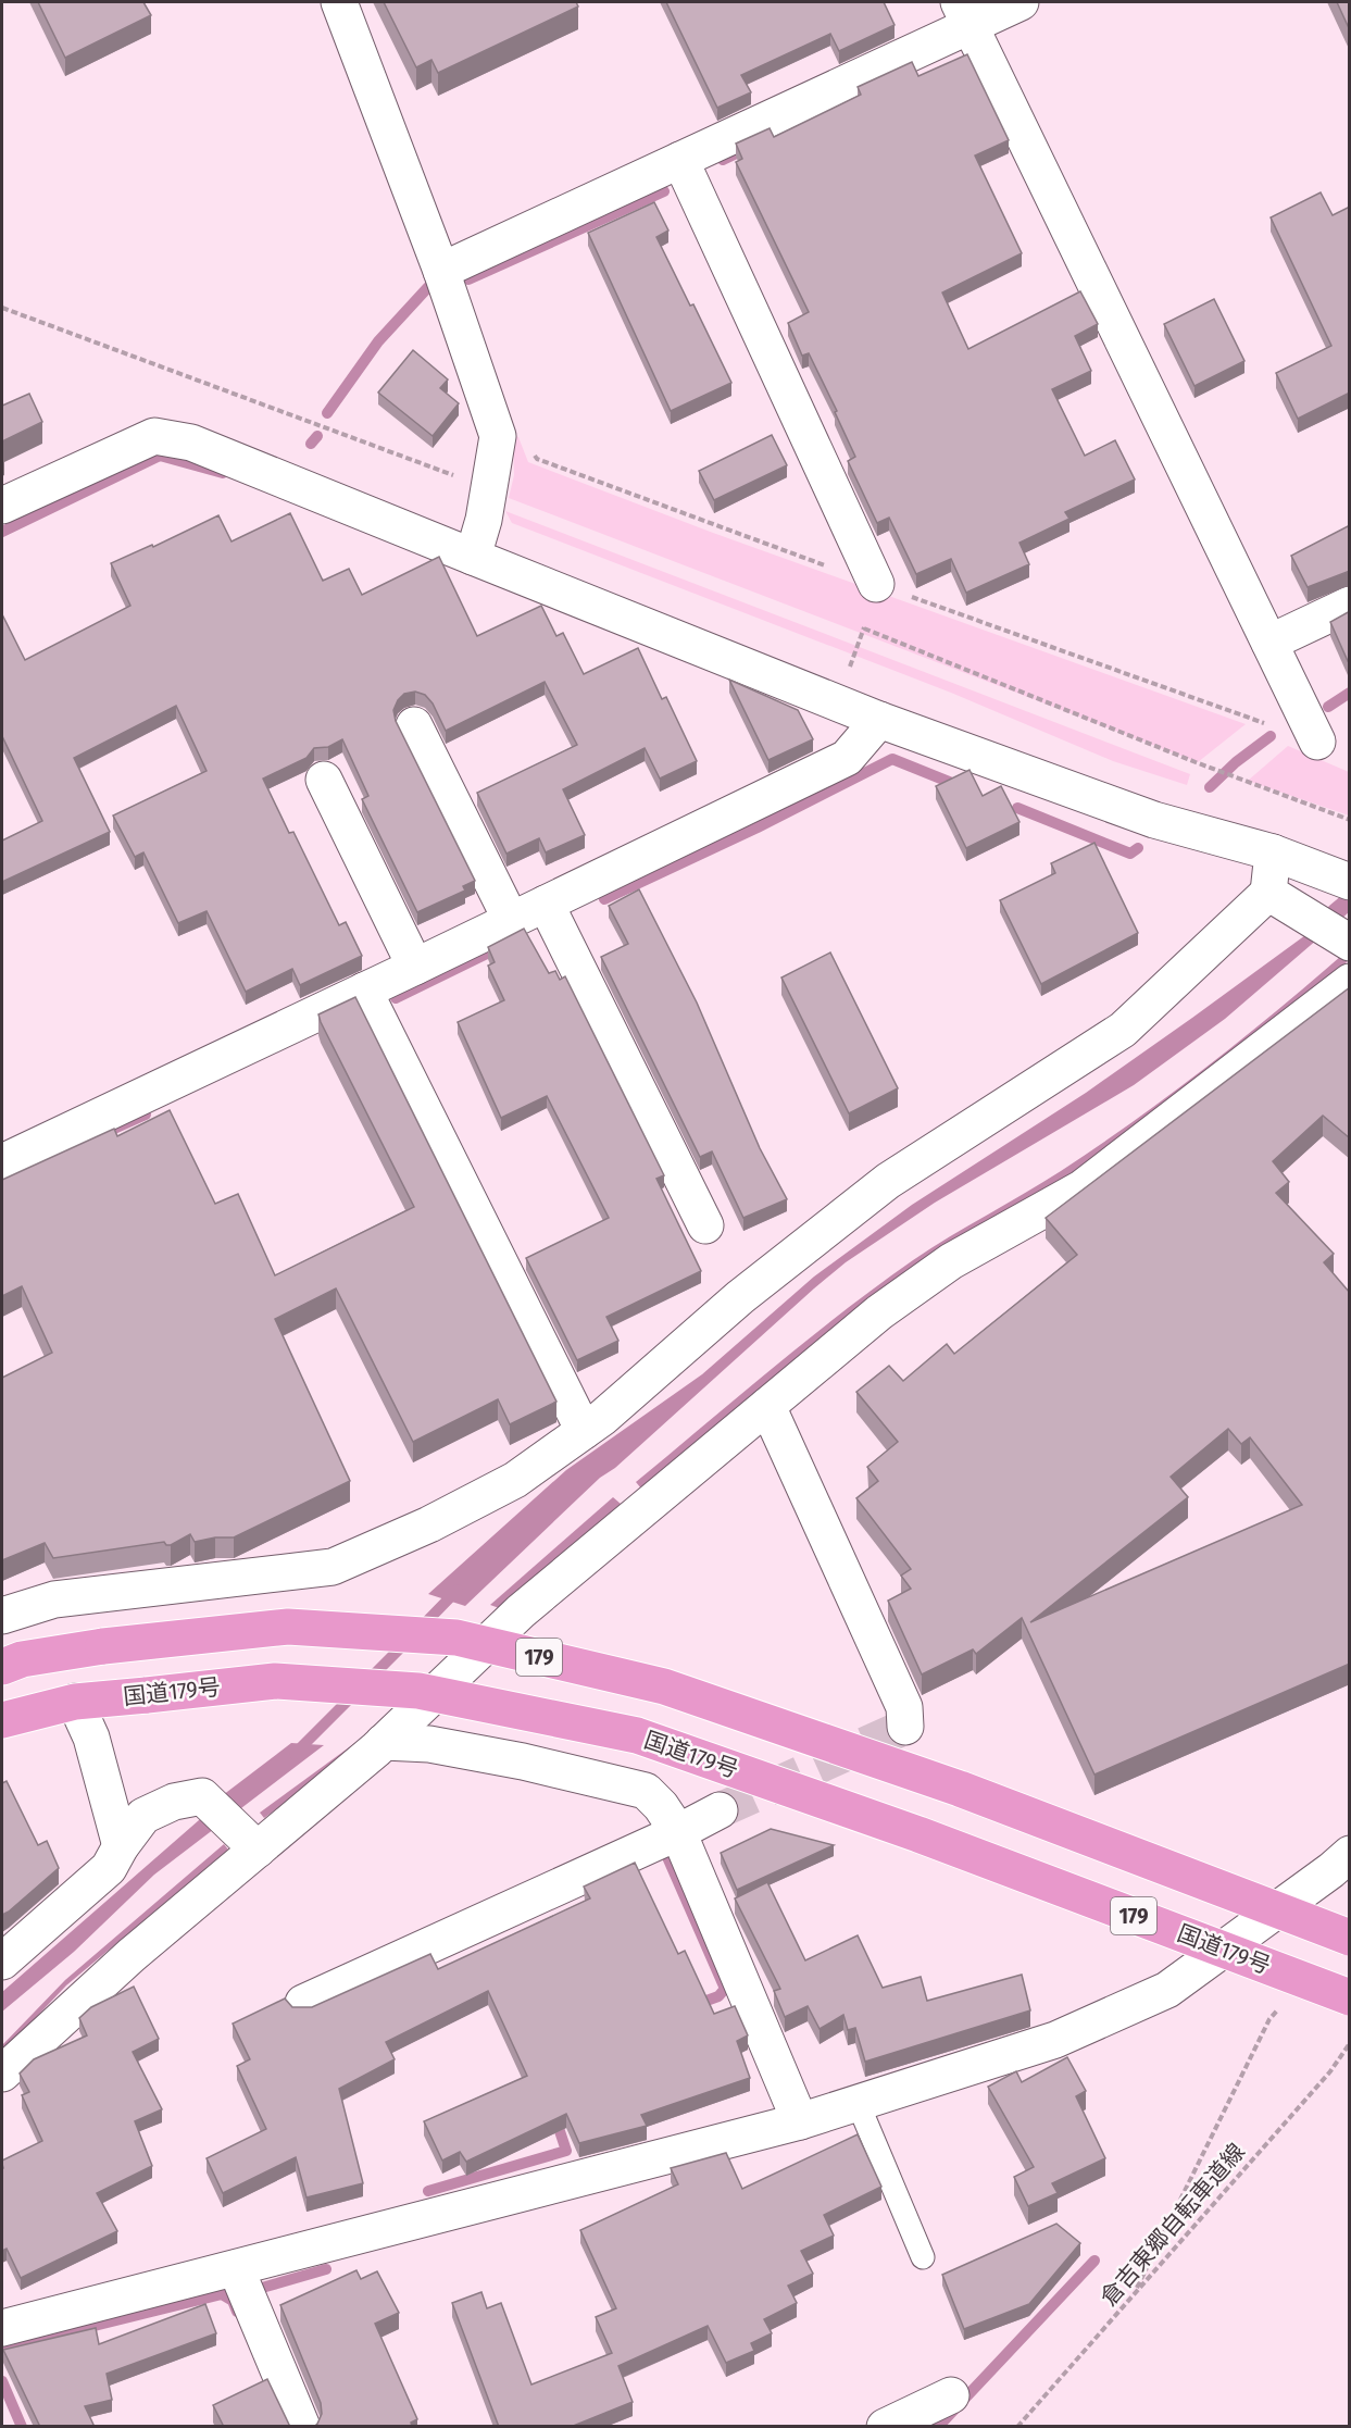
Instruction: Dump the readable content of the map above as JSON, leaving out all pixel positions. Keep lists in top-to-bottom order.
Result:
{
  "streets": {
    "highway": ["179", "国道179号"],
    "path": ["倉吉東郷自転車道線"]
  }
}
